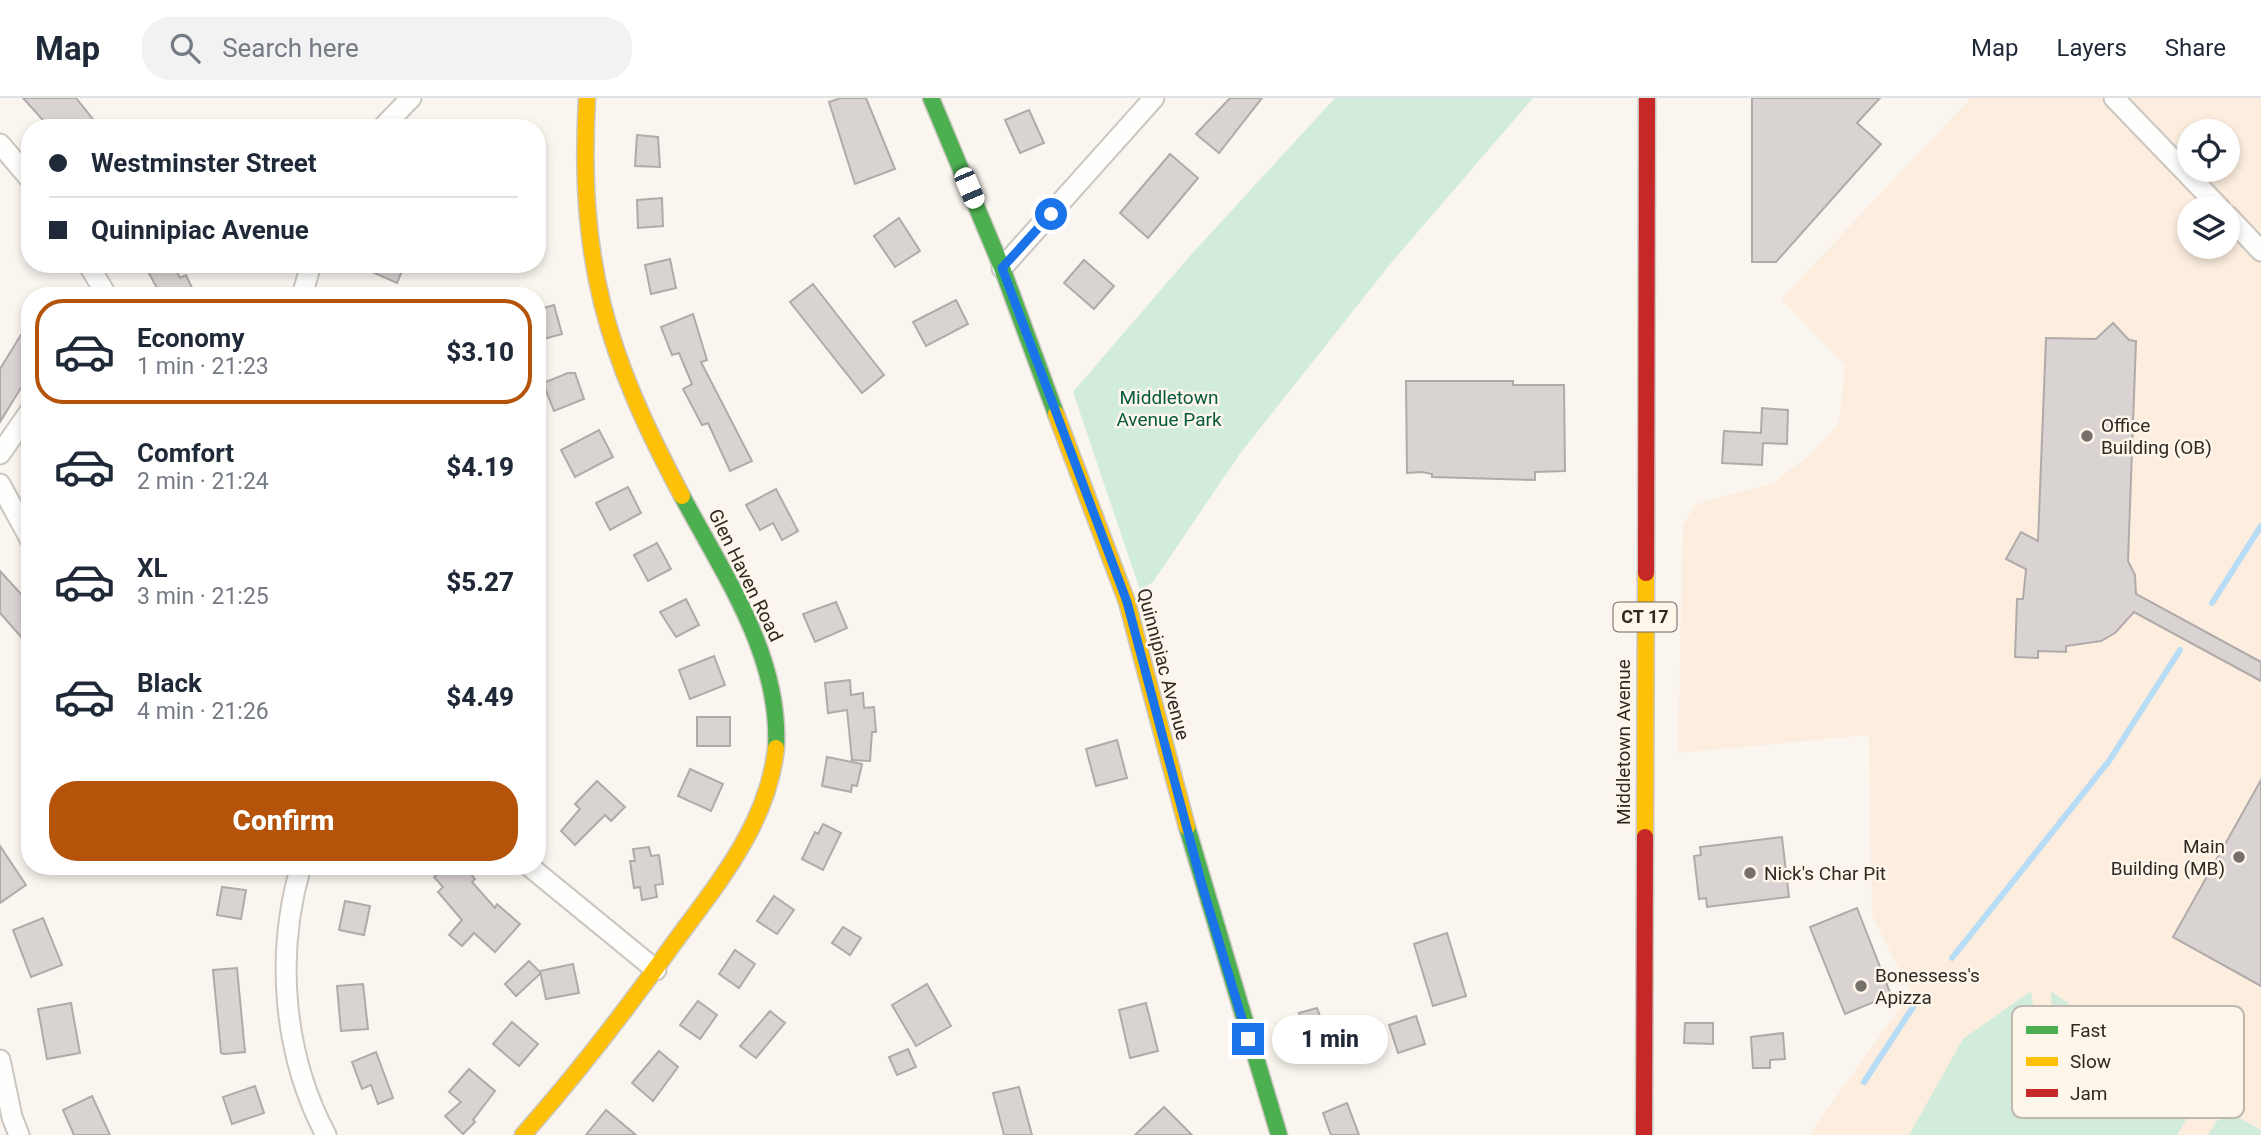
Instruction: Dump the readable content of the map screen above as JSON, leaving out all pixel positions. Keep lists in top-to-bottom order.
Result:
{
  "streets": {
    "main road": [
      "Glen Haven Road",
      "CT 17",
      "Quinnipiac Avenue",
      "Middletown Avenue"
    ]
  },
  "parks": ["Middletown Avenue Park"],
  "places": [
    "Office Building (OB)",
    "Main Building (MB)",
    "Nick's Char Pit",
    "Bonessess's Apizza"
  ],
  "legend": ["Fast", "Slow", "Jam"],
  "page": {
    "header": "Map",
    "search": "Search here",
    "nav": ["Map", "Layers", "Share"],
    "banner": ["Westminster Street", "Quinnipiac Avenue"],
    "list": [
      {
        "name": "Economy",
        "note": "1 min · 21:23",
        "value": "$3.10"
      },
      {
        "name": "Comfort",
        "note": "2 min · 21:24",
        "value": "$4.19"
      },
      {
        "name": "XL",
        "note": "3 min · 21:25",
        "value": "$5.27"
      },
      {
        "name": "Black",
        "note": "4 min · 21:26",
        "value": "$4.49"
      }
    ],
    "buttons": "Confirm",
    "bubble": "1 min"
  }
}
